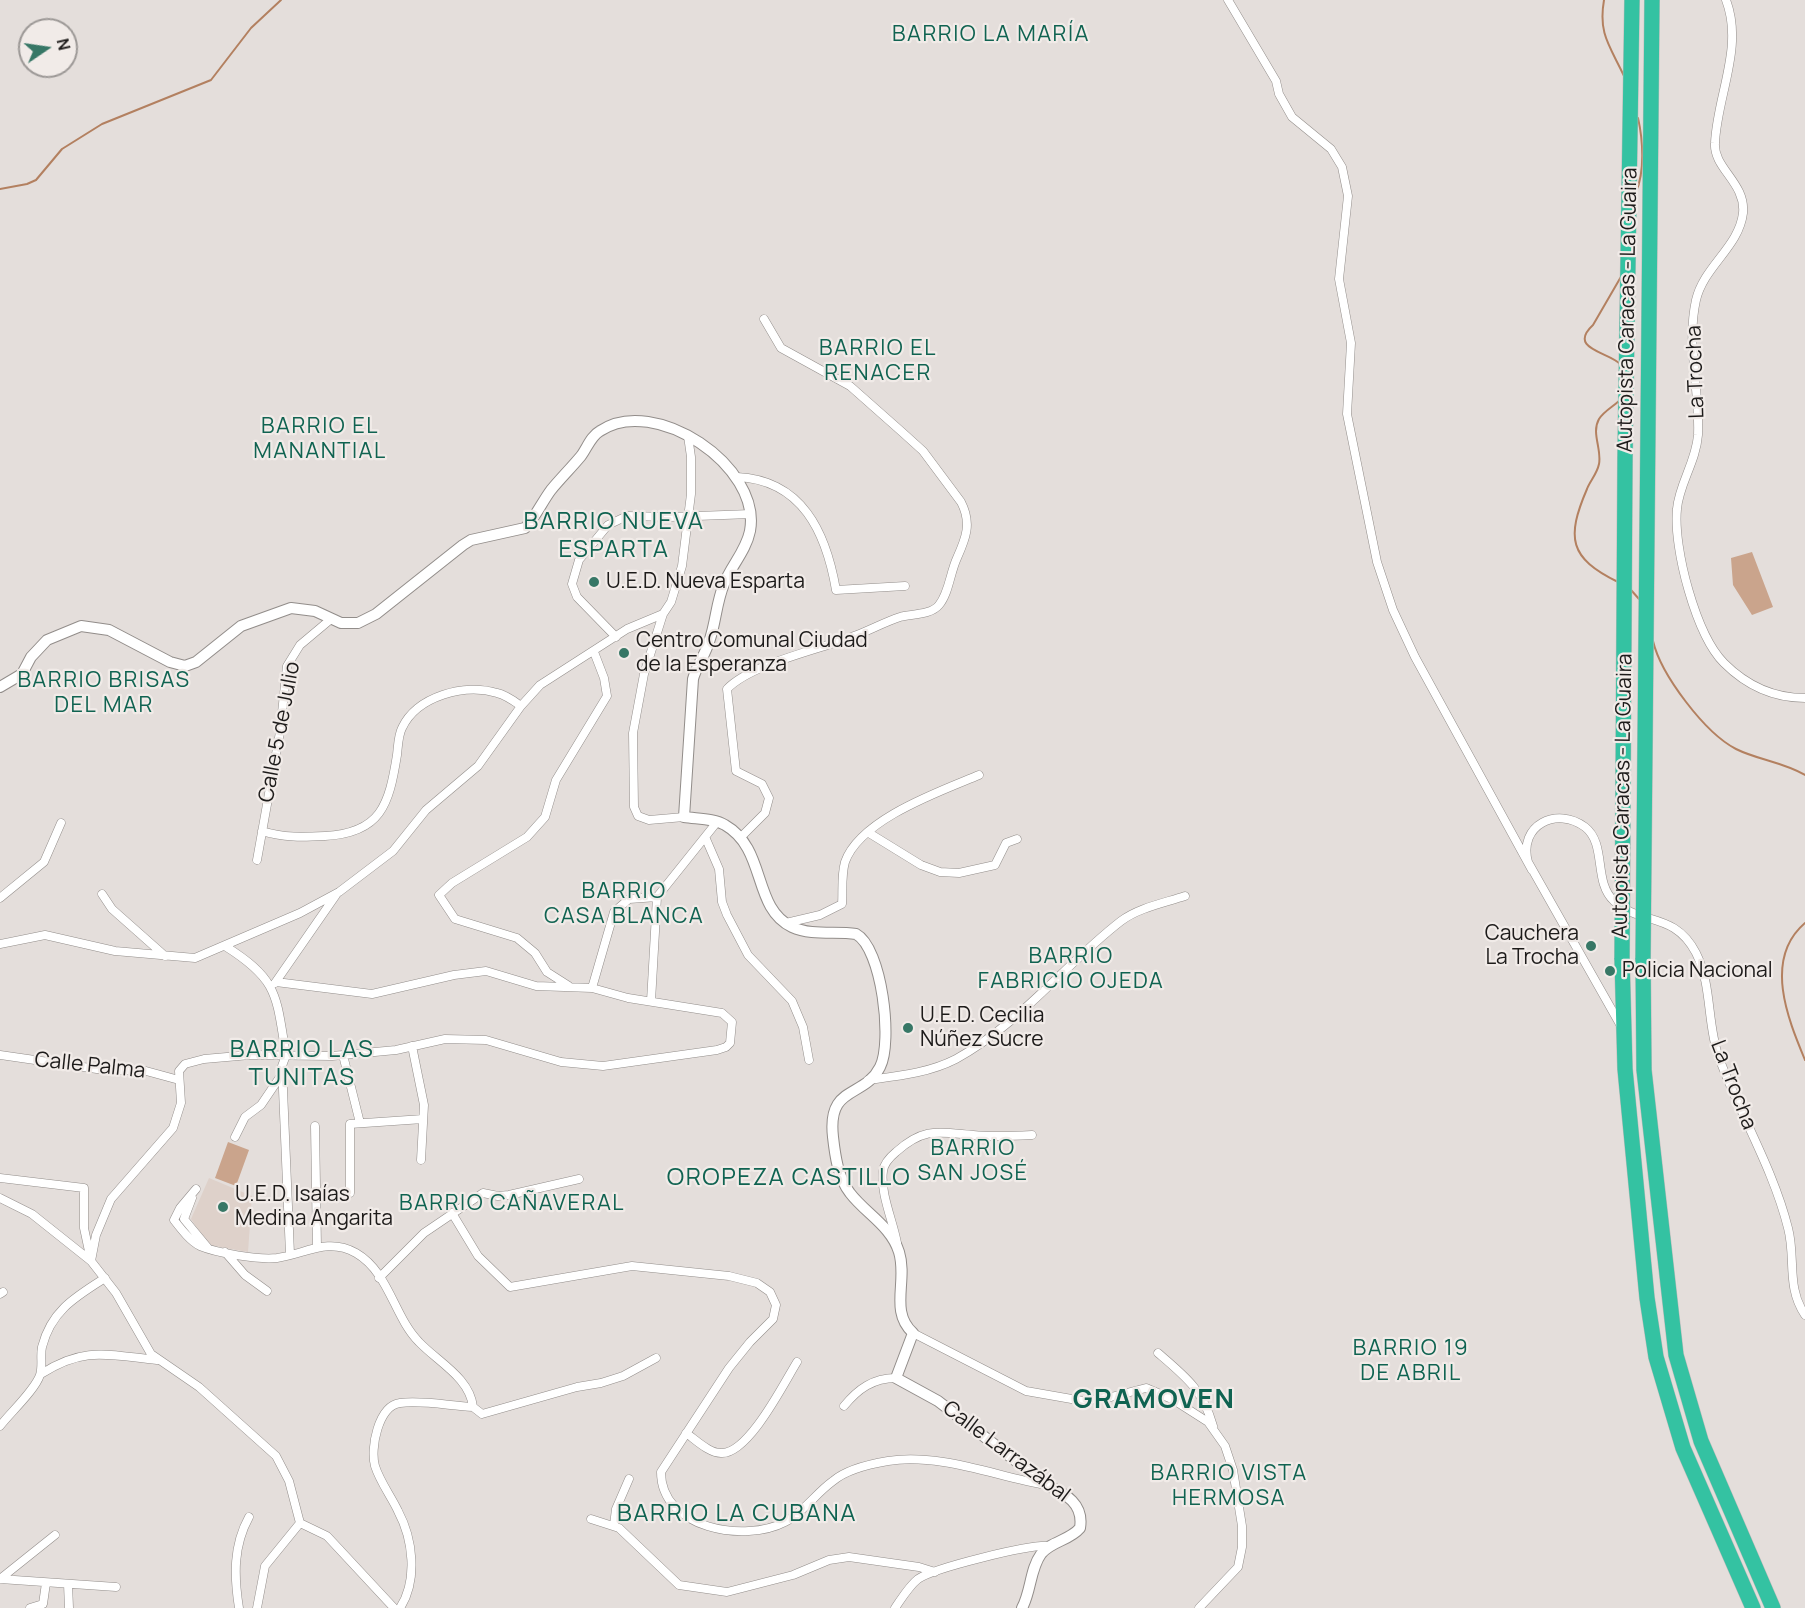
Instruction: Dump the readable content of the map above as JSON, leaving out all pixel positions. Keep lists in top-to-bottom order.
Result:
{
  "streets": {
    "highway": ["Autopista Caracas - La Guaira"],
    "street": [
      "La Trocha",
      "Calle 5 de Julio",
      "Calle Palma",
      "Calle Larrazábal"
    ]
  },
  "crossings": [
    ["Autopista Caracas - La Guaira", "La Trocha"]
  ],
  "districts": [
    "BARRIO LA MARÍA",
    "BARRIO EL RENACER",
    "BARRIO EL MANANTIAL",
    "BARRIO NUEVA ESPARTA",
    "BARRIO BRISAS DEL MAR",
    "BARRIO CASA BLANCA",
    "BARRIO FABRICIO OJEDA",
    "BARRIO LAS TUNITAS",
    "BARRIO SAN JOSÉ",
    "OROPEZA CASTILLO",
    "BARRIO CAÑAVERAL",
    "BARRIO 19 DE ABRIL",
    "GRAMOVEN",
    "BARRIO VISTA HERMOSA",
    "BARRIO LA CUBANA"
  ],
  "places": [
    "U.E.D. Nueva Esparta",
    "Centro Comunal Ciudad de la Esperanza",
    "Cauchera La Trocha",
    "Policia Nacional",
    "U.E.D. Cecilia Núñez Sucre",
    "U.E.D. Isaías Medina Angarita"
  ],
  "north": "right"
}
